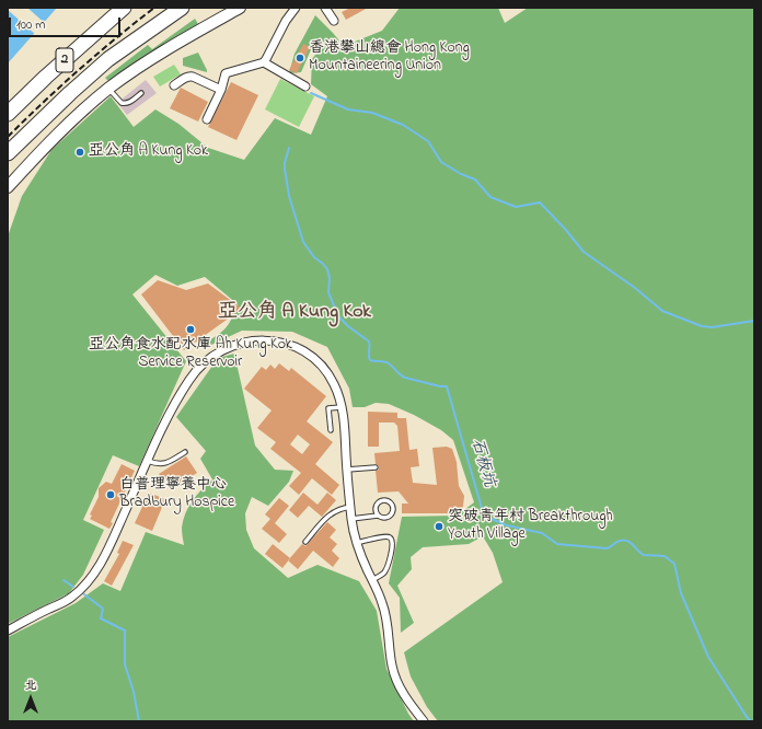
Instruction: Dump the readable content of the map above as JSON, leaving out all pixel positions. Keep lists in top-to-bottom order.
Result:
{
  "streets": {
    "highway": ["2"]
  },
  "districts": ["亞公角 A Kung Kok"],
  "water": ["石板坑"],
  "places": [
    "香港攀山總會 Hong Kong Mountaineering Union",
    "亞公角 A Kung Kok",
    "亞公角食水配水庫 Ah Kung Kok Service Reservoir",
    "白普理寧養中心 Bradbury Hospice",
    "突破青年村 Breakthrough Youth Village"
  ],
  "scale_bar": "100 m",
  "north": "top"
}
